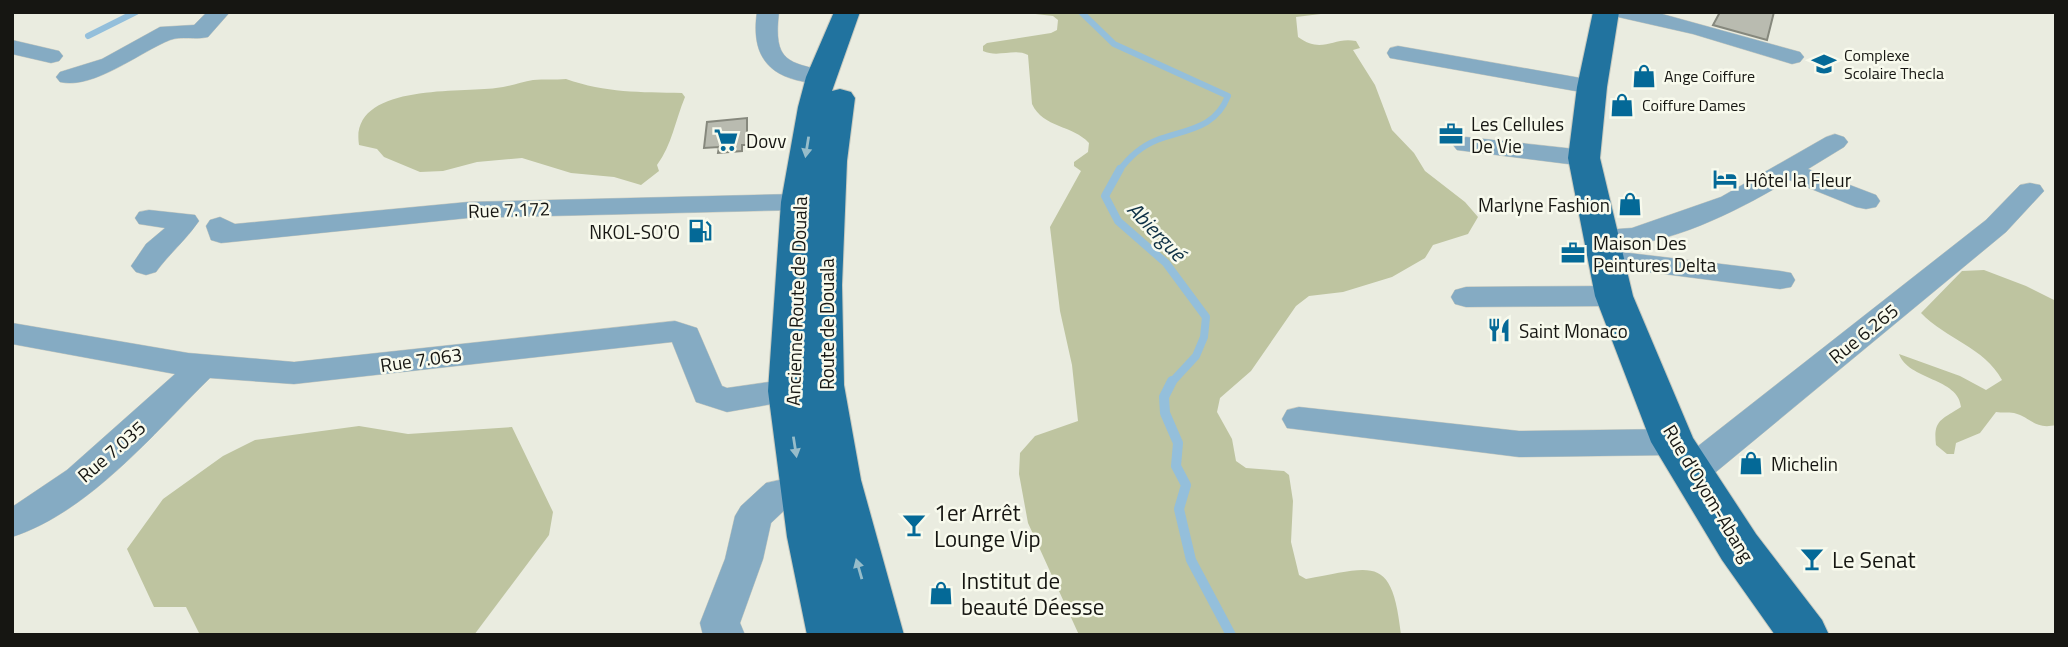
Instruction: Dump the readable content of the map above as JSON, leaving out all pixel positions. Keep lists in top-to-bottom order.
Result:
{
  "streets": {
    "main road": ["Ancienne Route de Douala", "Route de Douala", "Rue d'Oyom-Abang"],
    "street": [
      "Rue 7.172",
      "Rue 6.265",
      "Rue 7.063",
      "Rue 7.035"
    ]
  },
  "crossings": [
    ["Rue 7.172", "Ancienne Route de Douala"],
    ["Ancienne Route de Douala", "Route de Douala"],
    ["Ancienne Route de Douala", "Rue 7.063"],
    ["Rue 6.265", "Rue d'Oyom-Abang"],
    ["Rue 7.063", "Rue 7.035"]
  ],
  "one_way": ["Route de Douala"],
  "water": ["Abiergué"],
  "places": {
    "school or university": ["Complexe Scolaire Thecla"],
    "shop": [
      "Ange Coiffure",
      "Coiffure Dames",
      "Marlyne Fashion",
      "Michelin",
      "Institut de beauté Déesse"
    ],
    "office": ["Les Cellules De Vie", "Maison Des Peintures Delta"],
    "supermarket": ["Dovv"],
    "hotel": ["Hôtel la Fleur"],
    "fuel station": ["NKOL-SO'O"],
    "restaurant": ["Saint Monaco"],
    "bar": ["1er Arrêt Lounge Vip", "Le Senat"]
  }
}
